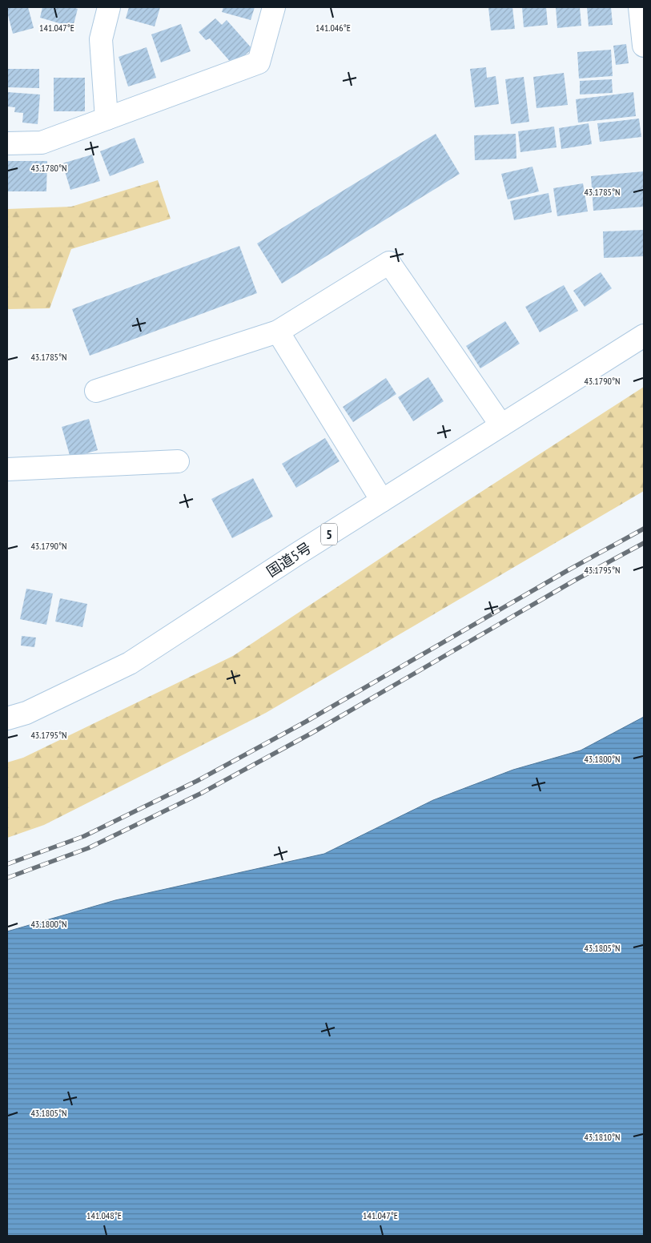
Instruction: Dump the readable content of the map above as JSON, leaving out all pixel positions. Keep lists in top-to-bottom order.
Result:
{
  "streets": {
    "main road": ["5", "国道5号"]
  },
  "coordinates": [
    "141.047°E",
    "141.046°E",
    "43.1780°N",
    "43.1785°N",
    "43.1790°N",
    "43.1795°N",
    "43.1800°N",
    "43.1805°N",
    "43.1810°N",
    "141.048°E"
  ]
}
